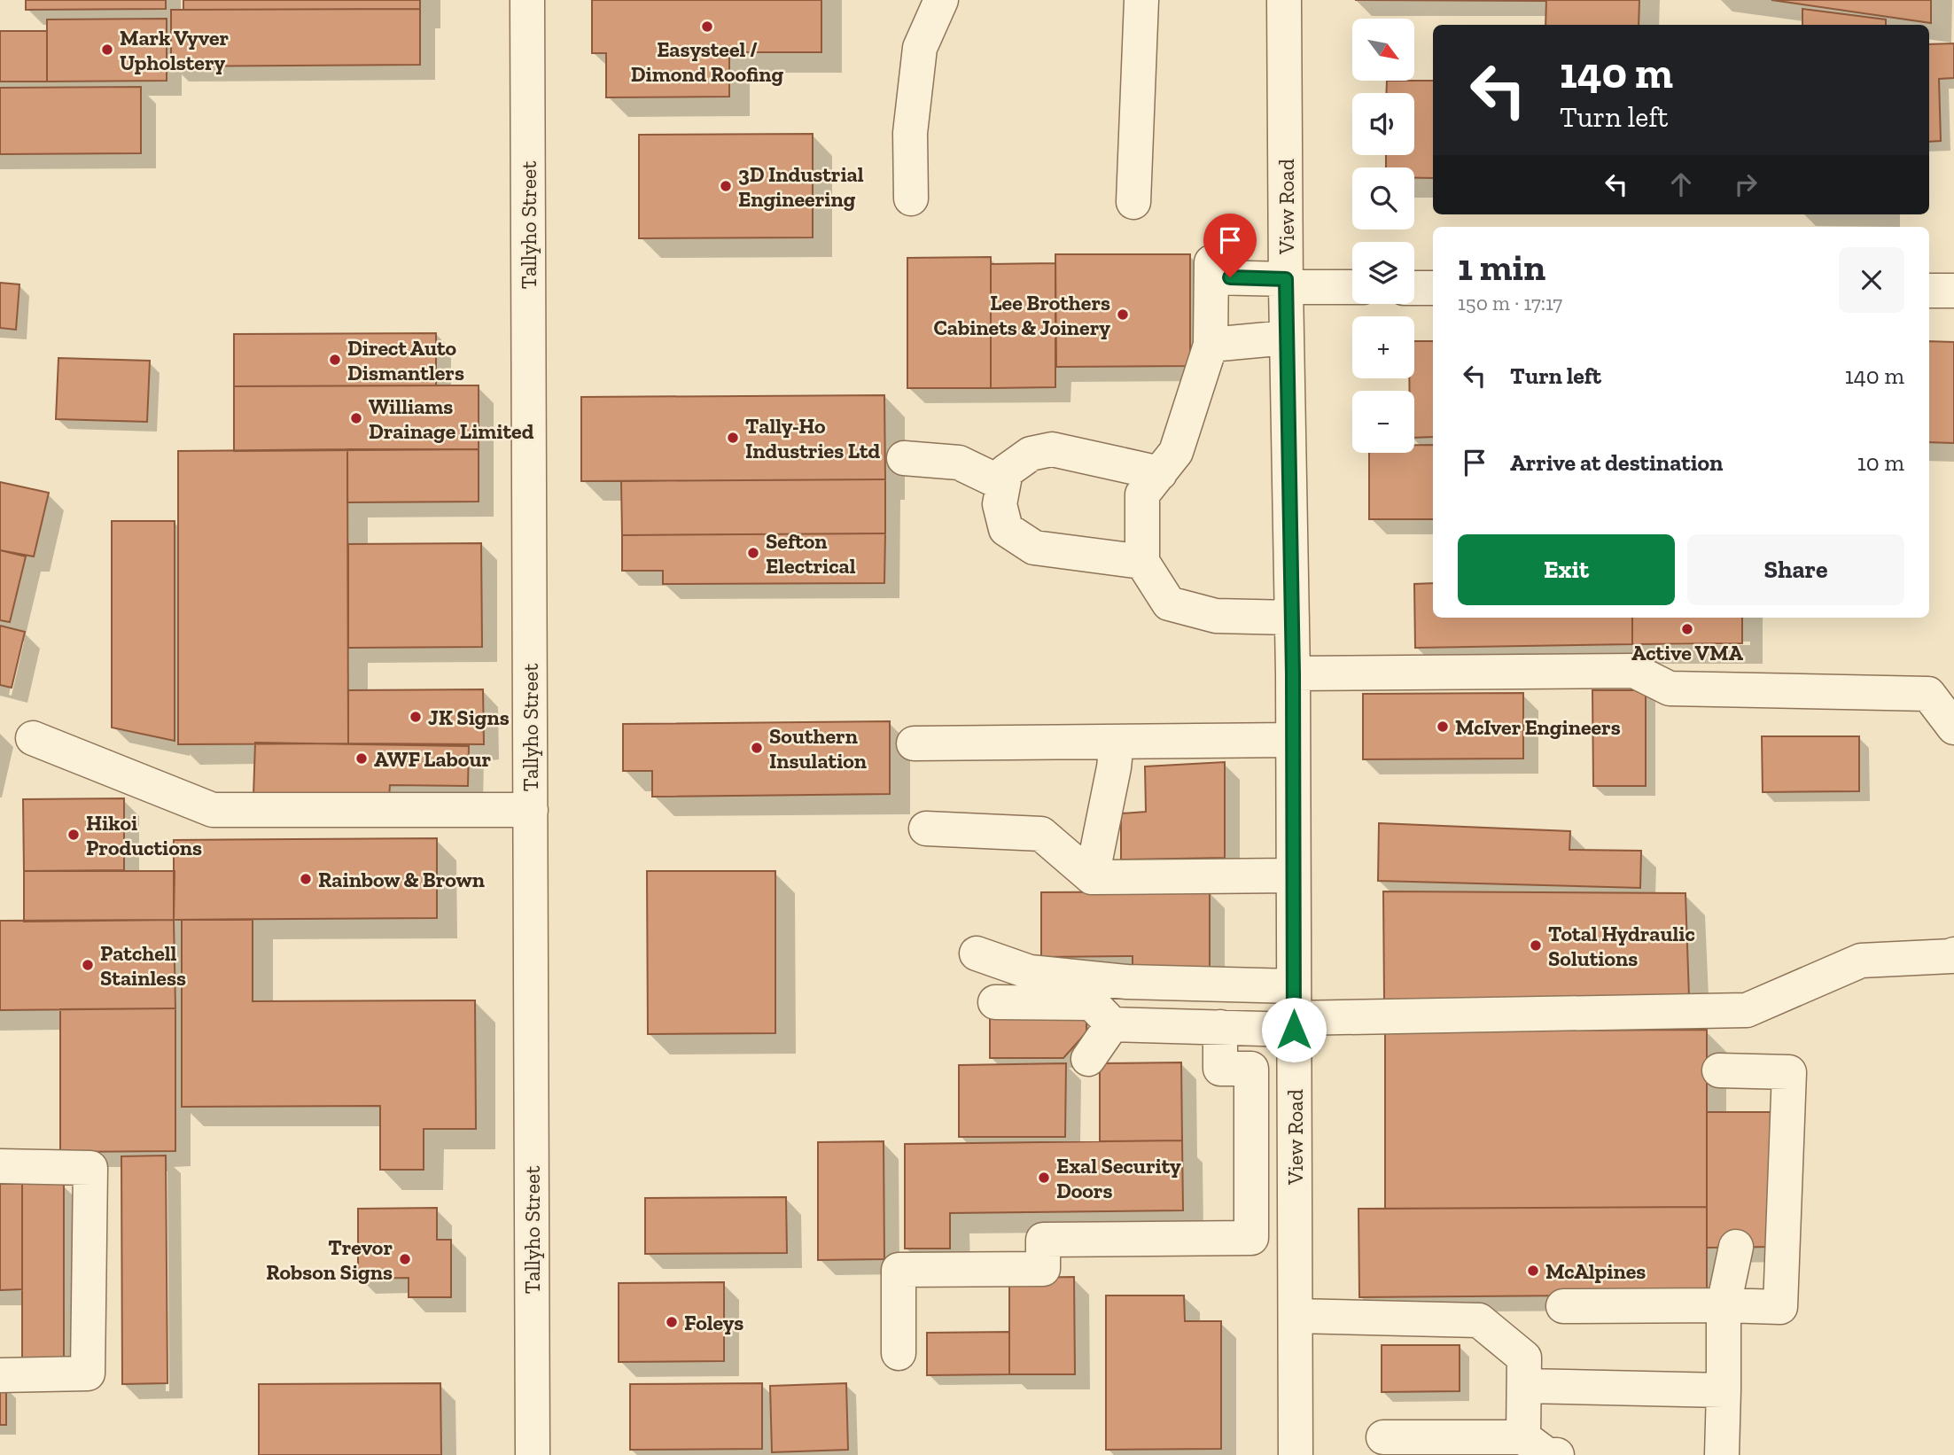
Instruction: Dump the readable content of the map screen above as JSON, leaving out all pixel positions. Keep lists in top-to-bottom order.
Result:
{
  "streets": {
    "street": ["View Road", "Tallyho Street"]
  },
  "places": [
    "Easysteel / Dimond Roofing",
    "Mark Vyver Upholstery",
    "3D Industrial Engineering",
    "Lee Brothers Cabinets & Joinery",
    "Direct Auto Dismantlers",
    "Williams Drainage Limited",
    "Tally-Ho Industries Ltd",
    "Sefton Electrical",
    "Active VMA",
    "JK Signs",
    "McIver Engineers",
    "Southern Insulation",
    "AWF Labour",
    "Hikoi Productions",
    "Rainbow & Brown",
    "Total Hydraulic Solutions",
    "Patchell Stainless",
    "Exal Security Doors",
    "Trevor Robson Signs",
    "McAlpines",
    "Foleys"
  ],
  "north": "bottom right",
  "page": {
    "map_buttons": ["+", "−"],
    "turn": ["140 m", "Turn left"],
    "heading": ["1 min", "150 m · 17:17"],
    "list": [
      {
        "name": "Turn left",
        "value": "140 m"
      },
      {
        "name": "Arrive at destination",
        "value": "10 m"
      }
    ],
    "buttons": ["Exit", "Share"]
  }
}
